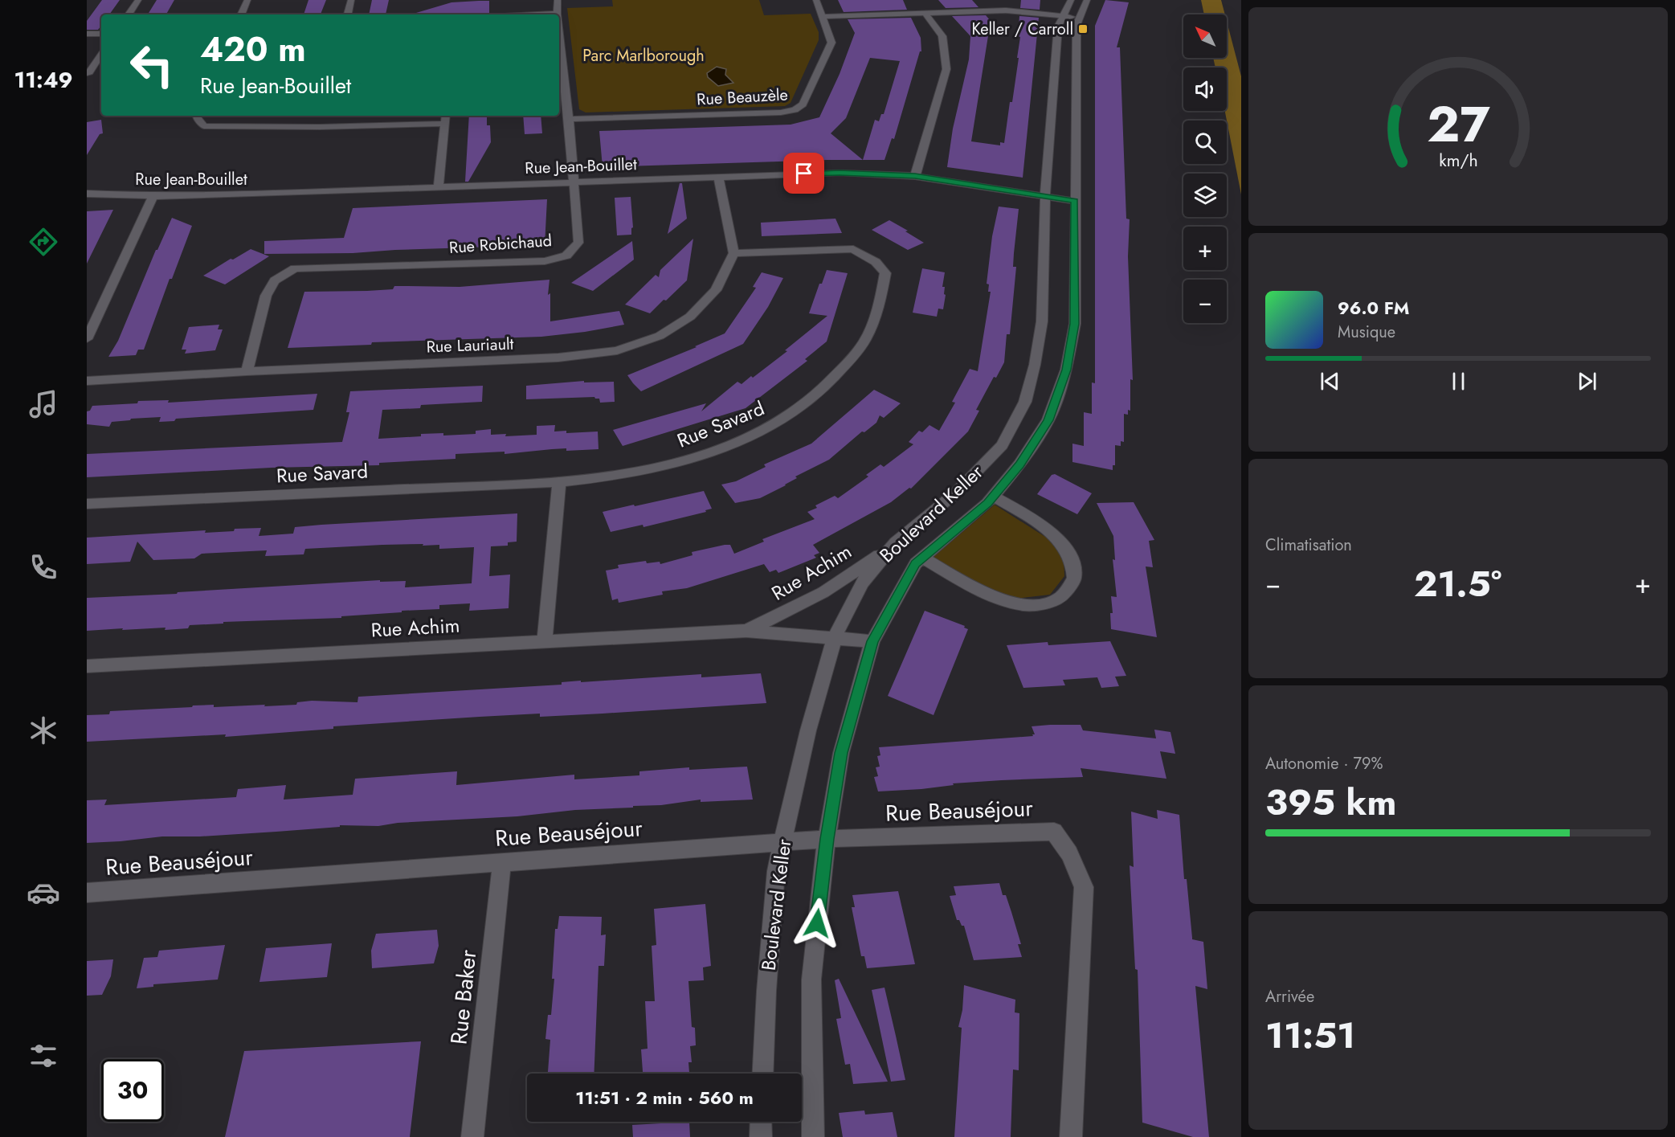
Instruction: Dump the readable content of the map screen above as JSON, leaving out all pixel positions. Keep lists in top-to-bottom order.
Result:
{
  "streets": {
    "street": [
      "Rue Beauzèle",
      "Rue Jean-Bouillet",
      "Rue Robichaud",
      "Rue Lauriault",
      "Rue Savard",
      "Boulevard Keller",
      "Rue Achim",
      "Rue Beauséjour",
      "Rue Baker"
    ]
  },
  "crossings": [
    ["Rue Beauzèle", "Rue Robichaud"],
    ["Rue Jean-Bouillet", "Rue Robichaud"],
    ["Rue Jean-Bouillet", "Boulevard Keller"],
    ["Rue Robichaud", "Rue Lauriault"],
    ["Rue Lauriault", "Rue Savard"],
    ["Boulevard Keller", "Rue Achim"],
    ["Boulevard Keller", "Rue Beauséjour"],
    ["Rue Beauséjour", "Rue Baker"]
  ],
  "parks": ["Parc Marlborough"],
  "places": {
    "transit": ["Keller / Carroll"]
  },
  "north": "top left",
  "page": {
    "tabs": "11:49",
    "map_buttons": ["+", "−"],
    "turn": ["420 m", "Rue Jean-Bouillet"],
    "song": ["96.0 FM", "Musique"],
    "tile": [
      "Climatisation",
      ["Autonomie · 79%", "395 km"],
      ["Arrivée", "11:51"]
    ],
    "heat": ["−", "21.5°", "+"],
    "limit": "30",
    "trip": "11:51 · 2 min · 560 m",
    "gauge": ["27", "km/h"]
  }
}
